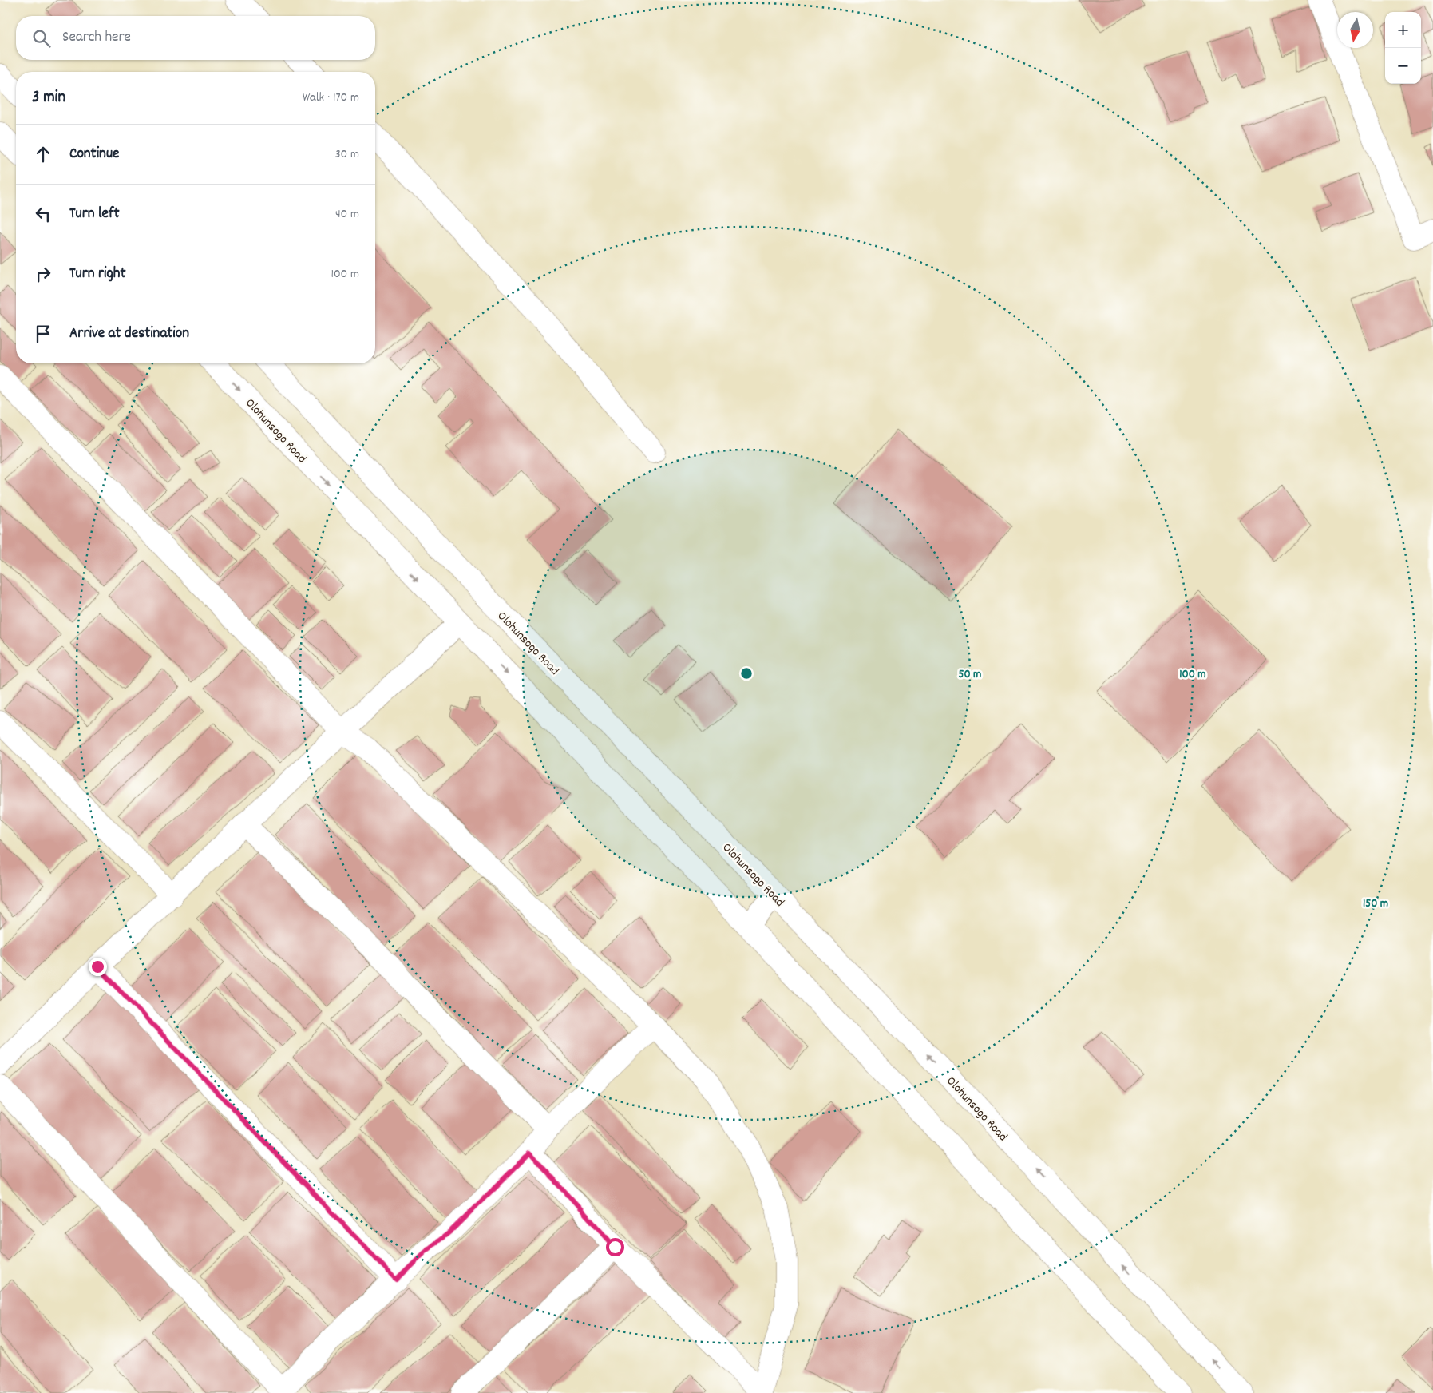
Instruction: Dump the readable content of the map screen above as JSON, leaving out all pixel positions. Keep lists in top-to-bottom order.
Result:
{
  "streets": {
    "main road": ["Olohunsogo Road"]
  },
  "north": "bottom",
  "page": {
    "map_buttons": ["+", "−"],
    "search": "Search here",
    "heading": ["3 min", "Walk · 170 m"],
    "list": [
      ["Continue", "30 m"],
      ["Turn left", "40 m"],
      ["Turn right", "100 m"],
      "Arrive at destination"
    ]
  },
  "rings": ["50 m", "100 m", "150 m"]
}
